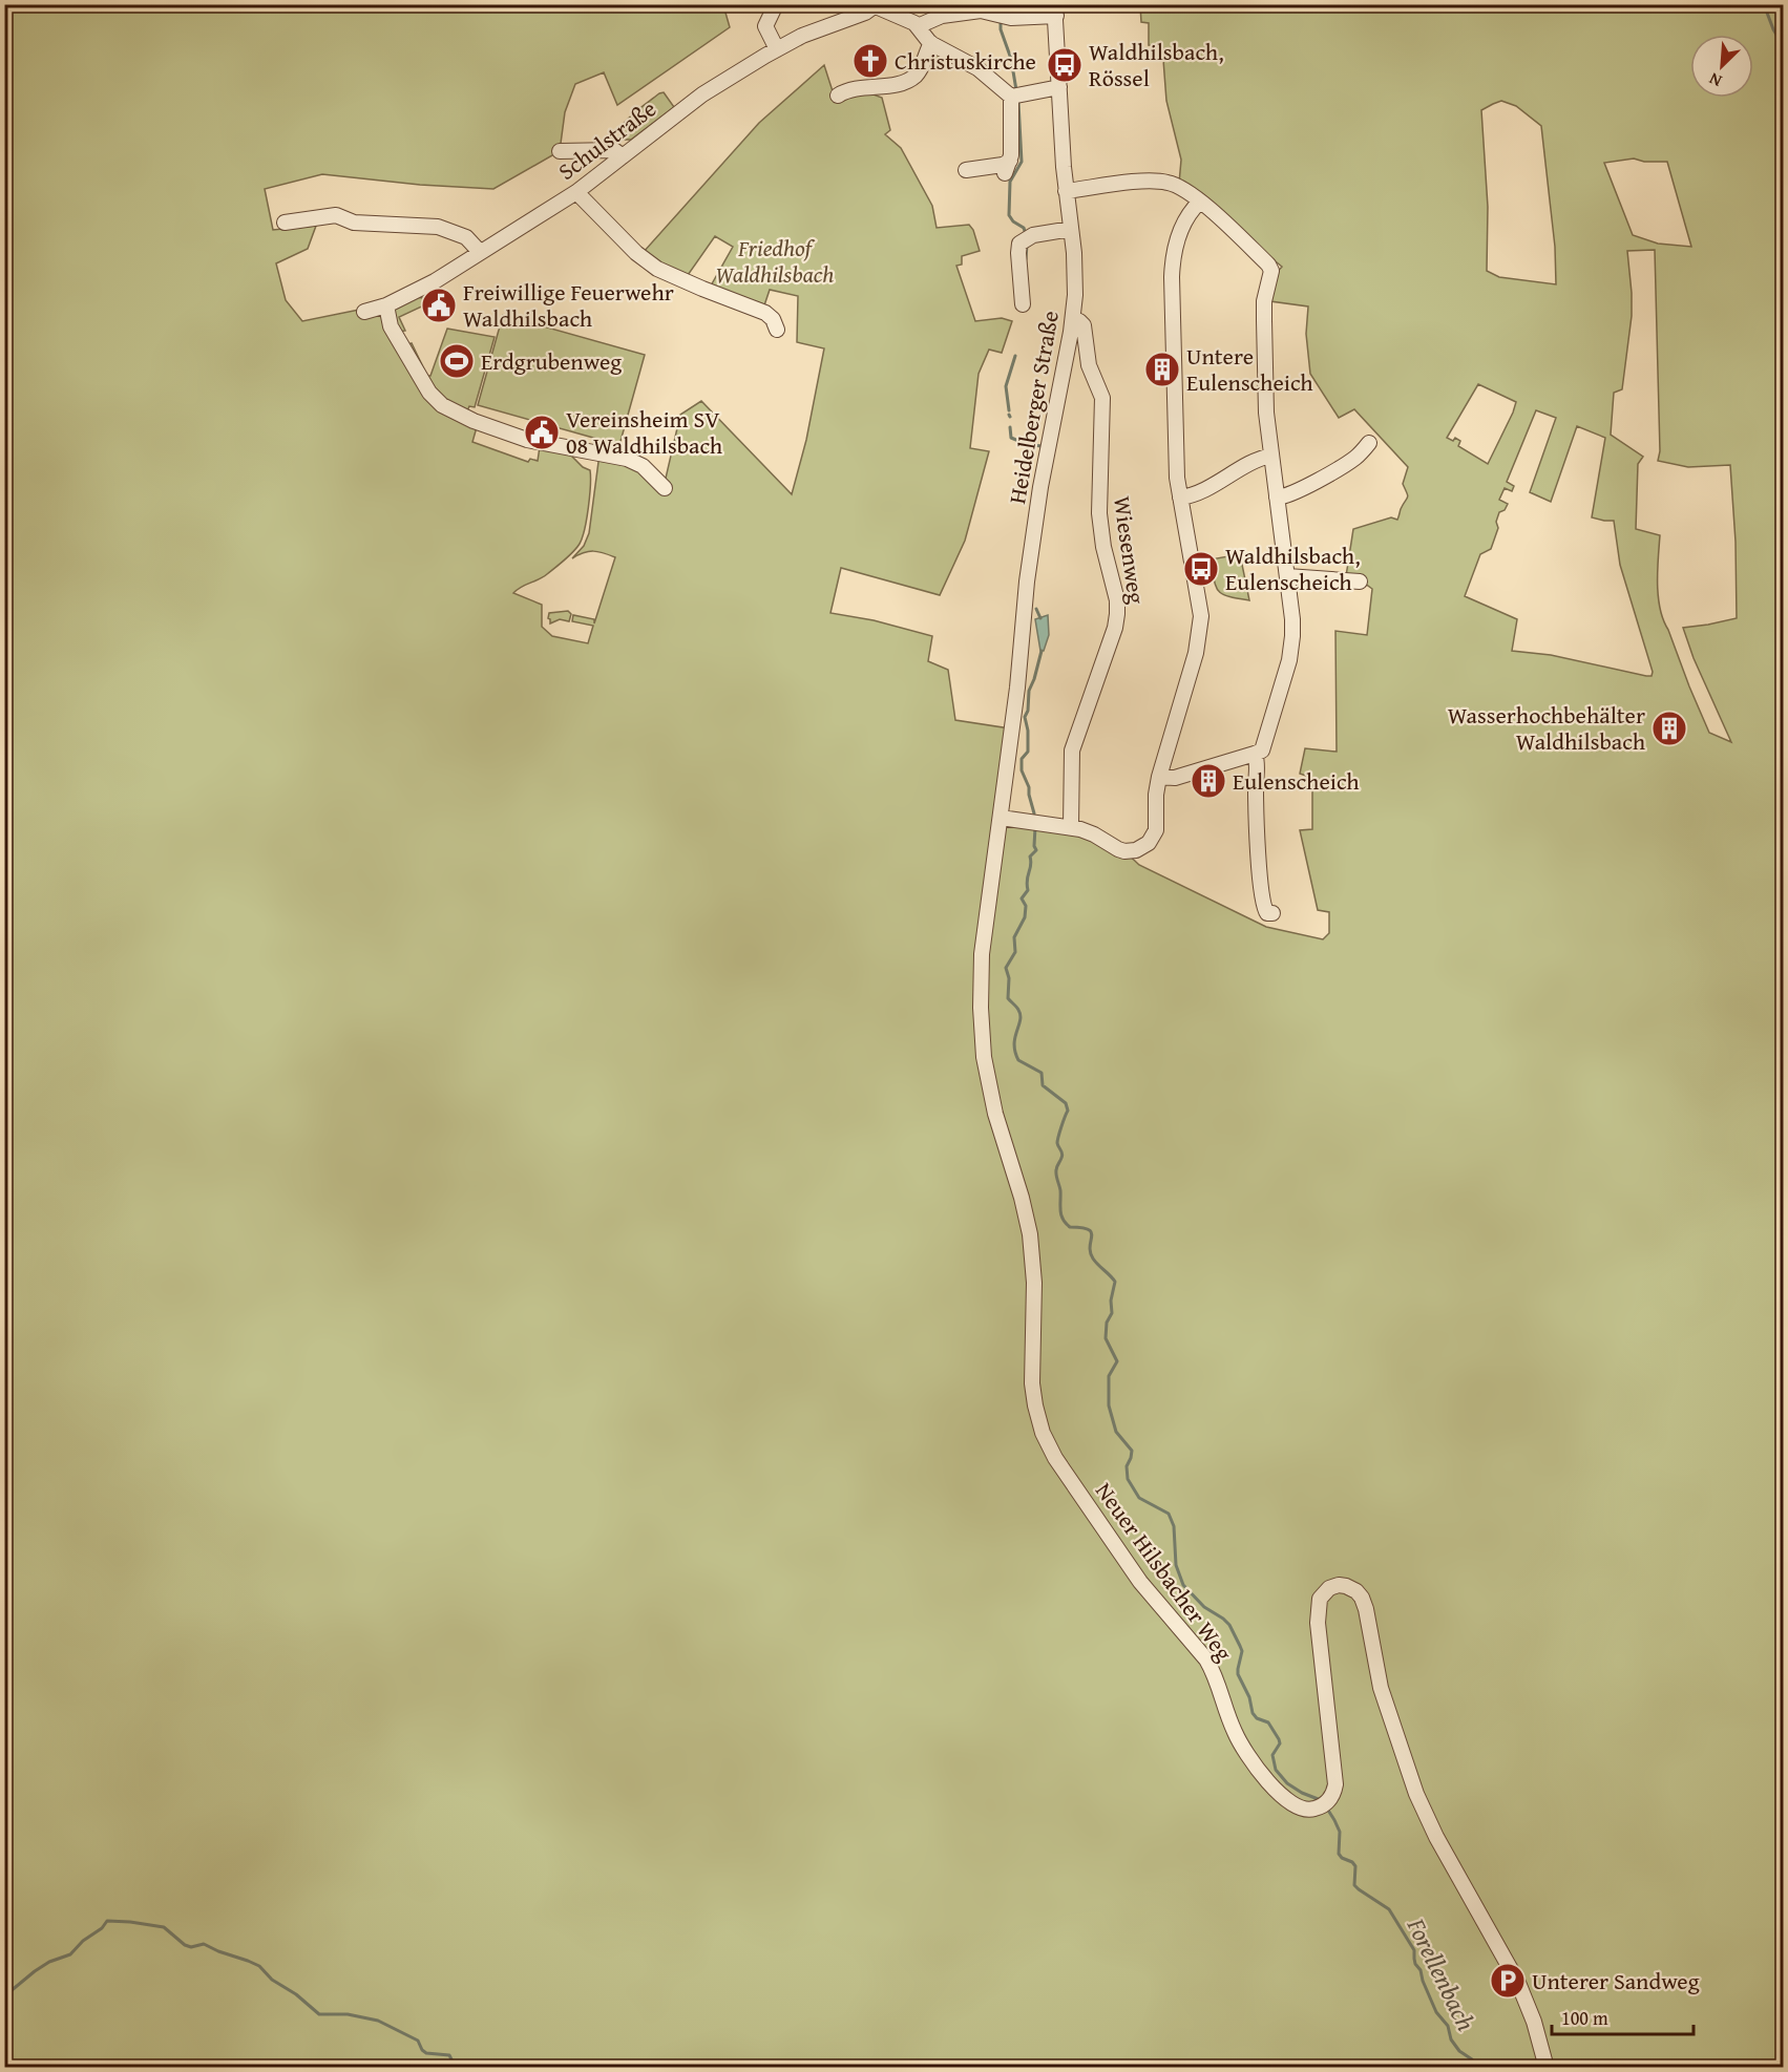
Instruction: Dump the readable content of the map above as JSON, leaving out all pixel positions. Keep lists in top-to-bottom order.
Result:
{
  "streets": {
    "street": [
      "Schulstraße",
      "Heidelberger Straße",
      "Wiesenweg",
      "Neuer Hilsbacher Weg"
    ]
  },
  "crossings": [
    ["Heidelberger Straße", "Wiesenweg"],
    ["Heidelberger Straße", "Neuer Hilsbacher Weg"]
  ],
  "water": ["Forellenbach"],
  "parks": ["Friedhof Waldhilsbach"],
  "places": {
    "church": ["Christuskirche"],
    "bus stop": ["Waldhilsbach, Rössel", "Waldhilsbach, Eulenscheich"],
    "public building": ["Freiwillige Feuerwehr Waldhilsbach", "Vereinsheim SV 08 Waldhilsbach"],
    "sports": ["Erdgrubenweg"],
    "building": ["Untere Eulenscheich", "Wasserhochbehälter Waldhilsbach", "Eulenscheich"],
    "parking": ["Unterer Sandweg"]
  },
  "scale_bar": "100 m",
  "north": "bottom left"
}
